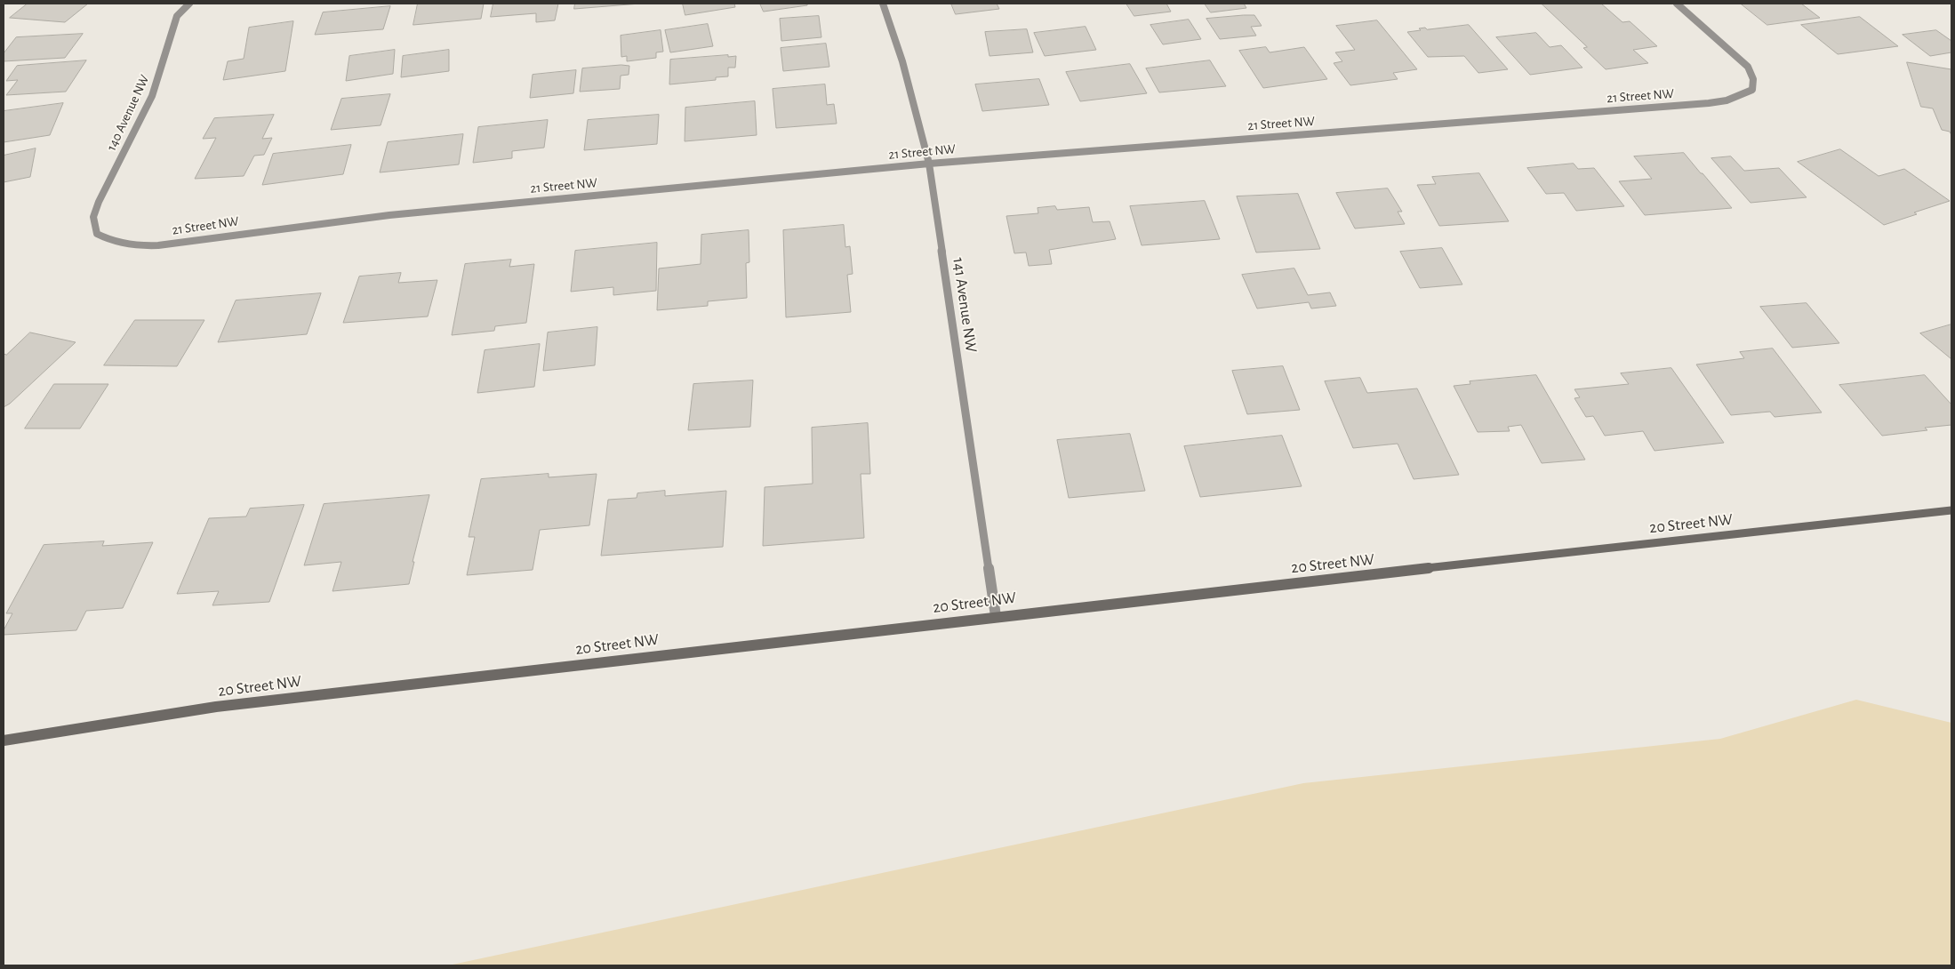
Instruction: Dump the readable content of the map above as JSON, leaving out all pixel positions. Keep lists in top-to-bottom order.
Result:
{
  "streets": {
    "street": [
      "21 Street NW",
      "140 Avenue NW",
      "141 Avenue NW",
      "20 Street NW"
    ]
  },
  "crossings": [
    ["21 Street NW", "140 Avenue NW"],
    ["21 Street NW", "141 Avenue NW"],
    ["141 Avenue NW", "20 Street NW"]
  ]
}
